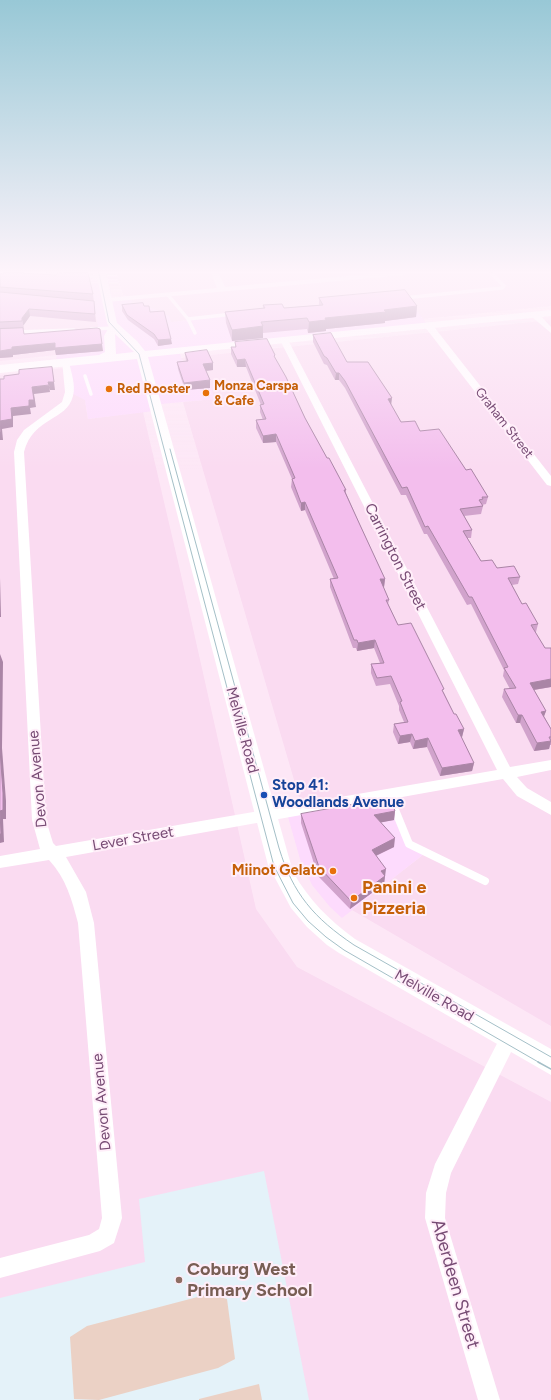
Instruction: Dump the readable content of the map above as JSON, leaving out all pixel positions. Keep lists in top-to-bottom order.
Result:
{
  "streets": {
    "main road": ["Melville Road"],
    "street": [
      "Graham Street",
      "Carrington Street",
      "Devon Avenue",
      "Lever Street",
      "Aberdeen Street"
    ]
  },
  "crossings": [
    ["Carrington Street", "Lever Street"],
    ["Melville Road", "Lever Street"],
    ["Melville Road", "Aberdeen Street"],
    ["Devon Avenue", "Lever Street"]
  ],
  "places": [
    "Red Rooster",
    "Monza Carspa & Cafe",
    "Stop 41: Woodlands Avenue",
    "Miinot Gelato",
    "Panini e Pizzeria",
    "Coburg West Primary School"
  ]
}
